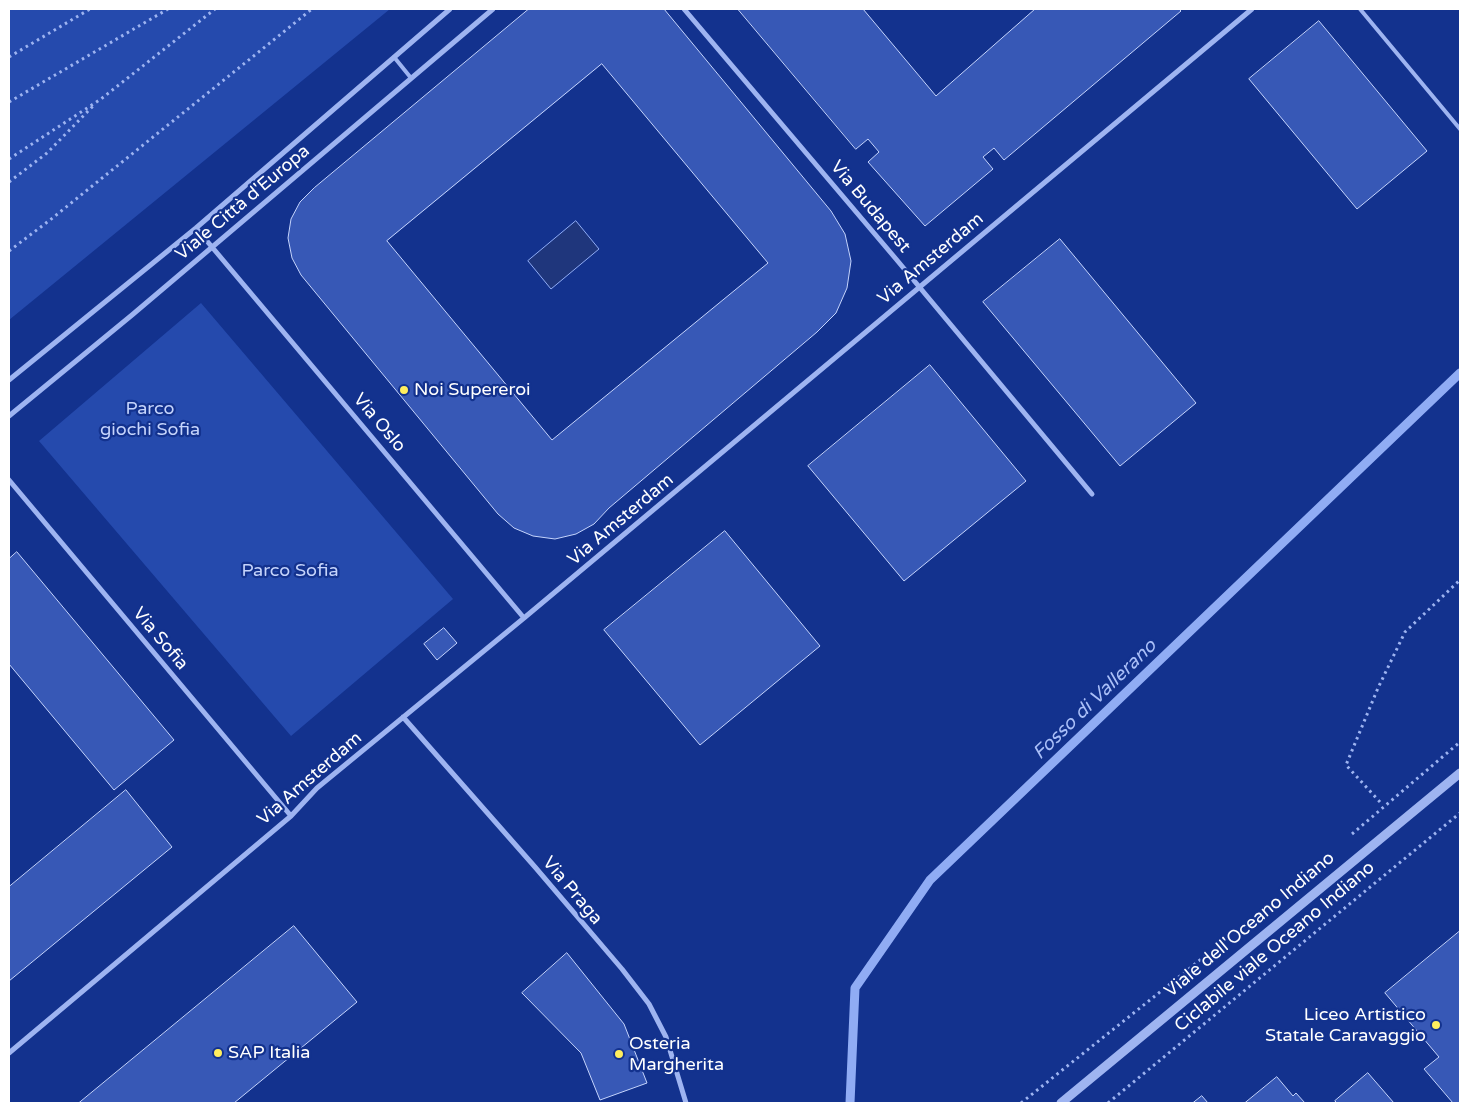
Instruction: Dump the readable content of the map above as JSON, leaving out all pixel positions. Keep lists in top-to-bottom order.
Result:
{
  "streets": {
    "street": [
      "Viale Città d'Europa",
      "Via Budapest",
      "Via Amsterdam",
      "Via Oslo",
      "Via Sofia",
      "Via Praga",
      "Viale dell'Oceano Indiano"
    ],
    "path": ["Ciclabile viale Oceano Indiano"]
  },
  "crossings": [
    ["Viale Città d'Europa", "Via Oslo"],
    ["Via Budapest", "Via Amsterdam"],
    ["Via Amsterdam", "Via Oslo"],
    ["Via Amsterdam", "Via Sofia"],
    ["Via Amsterdam", "Via Praga"]
  ],
  "water": ["Fosso di Vallerano"],
  "parks": ["Parco giochi Sofia", "Parco Sofia"],
  "places": [
    "Noi Supereroi",
    "Liceo Artistico Statale Caravaggio",
    "SAP Italia",
    "Osteria Margherita"
  ]
}
